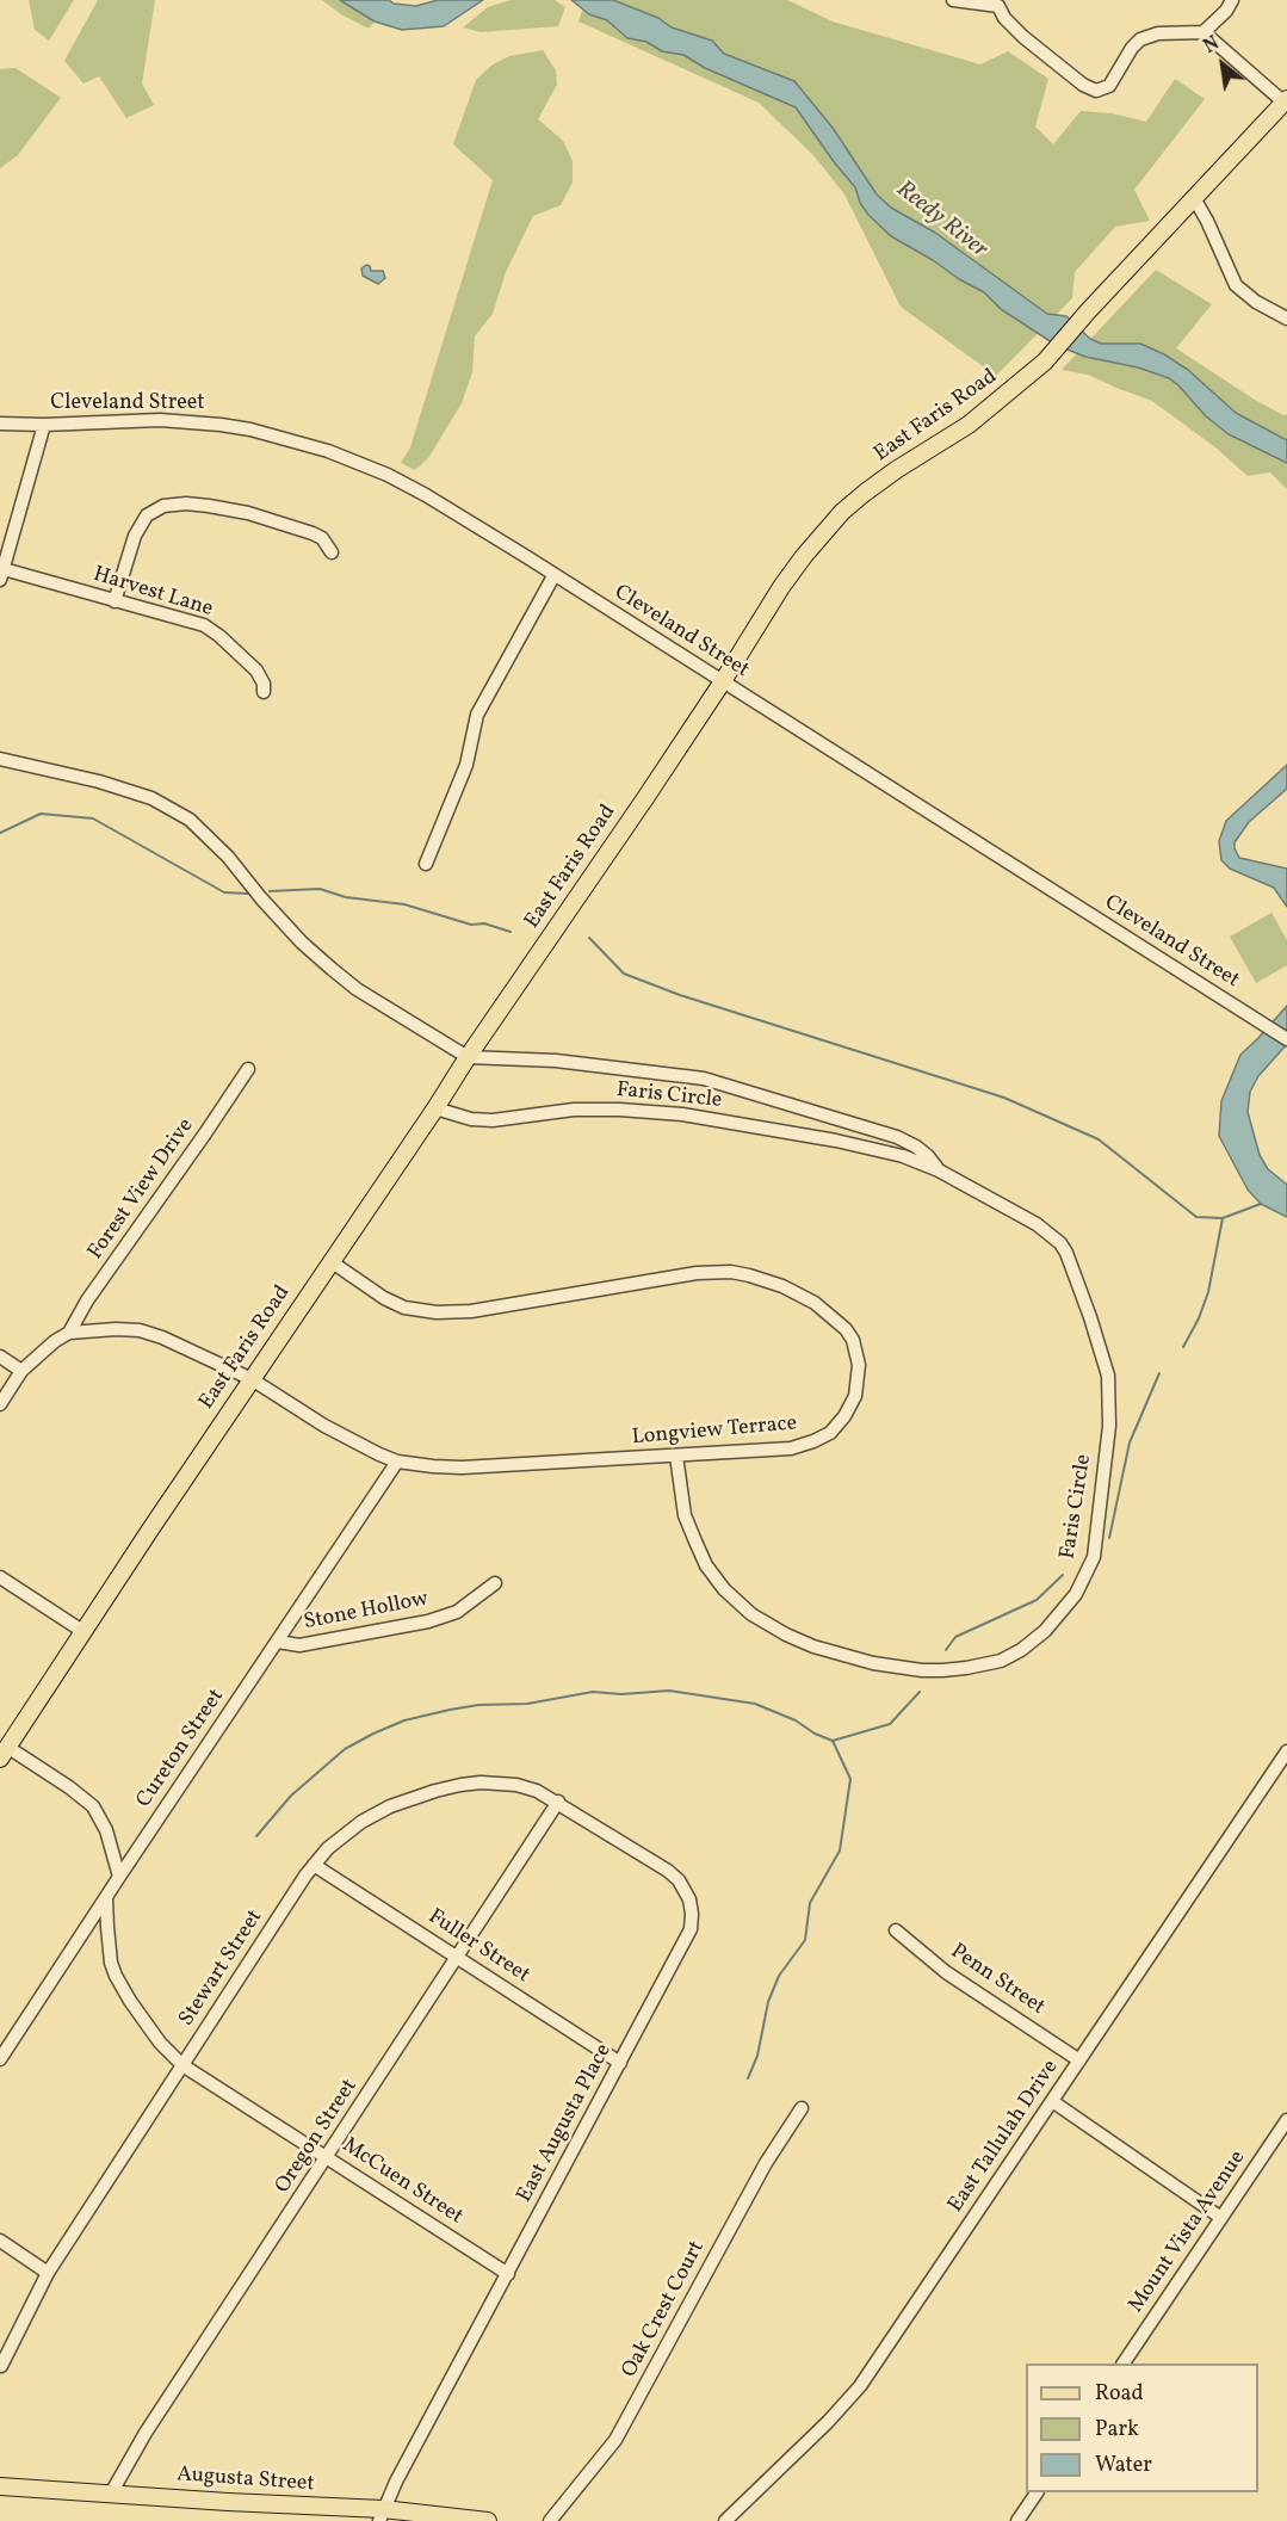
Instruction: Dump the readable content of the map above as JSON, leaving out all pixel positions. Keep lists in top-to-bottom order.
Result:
{
  "streets": {
    "main road": ["East Faris Road", "Augusta Street"],
    "street": [
      "Cleveland Street",
      "Harvest Lane",
      "Faris Circle",
      "Forest View Drive",
      "Longview Terrace",
      "Stone Hollow",
      "Cureton Street",
      "Fuller Street",
      "Stewart Street",
      "Penn Street",
      "East Augusta Place",
      "Oregon Street",
      "East Tallulah Drive",
      "McCuen Street",
      "Mount Vista Avenue",
      "Oak Crest Court"
    ]
  },
  "crossings": [
    ["Cleveland Street", "East Faris Road"],
    ["East Faris Road", "Faris Circle"],
    ["East Faris Road", "Longview Terrace"],
    ["Faris Circle", "Longview Terrace"],
    ["Forest View Drive", "Longview Terrace"],
    ["Longview Terrace", "Cureton Street"],
    ["Stone Hollow", "Cureton Street"],
    ["Cureton Street", "McCuen Street"],
    ["Fuller Street", "Stewart Street"],
    ["Fuller Street", "East Augusta Place"],
    ["Fuller Street", "Oregon Street"],
    ["Stewart Street", "East Augusta Place"],
    ["Stewart Street", "Oregon Street"],
    ["Stewart Street", "McCuen Street"],
    ["Penn Street", "East Tallulah Drive"],
    ["East Augusta Place", "Oregon Street"],
    ["East Augusta Place", "McCuen Street"],
    ["East Augusta Place", "Augusta Street"],
    ["Oregon Street", "McCuen Street"],
    ["Oregon Street", "Augusta Street"]
  ],
  "water": ["Reedy River"],
  "legend": ["Road", "Park", "Water"],
  "north": "top left"
}
